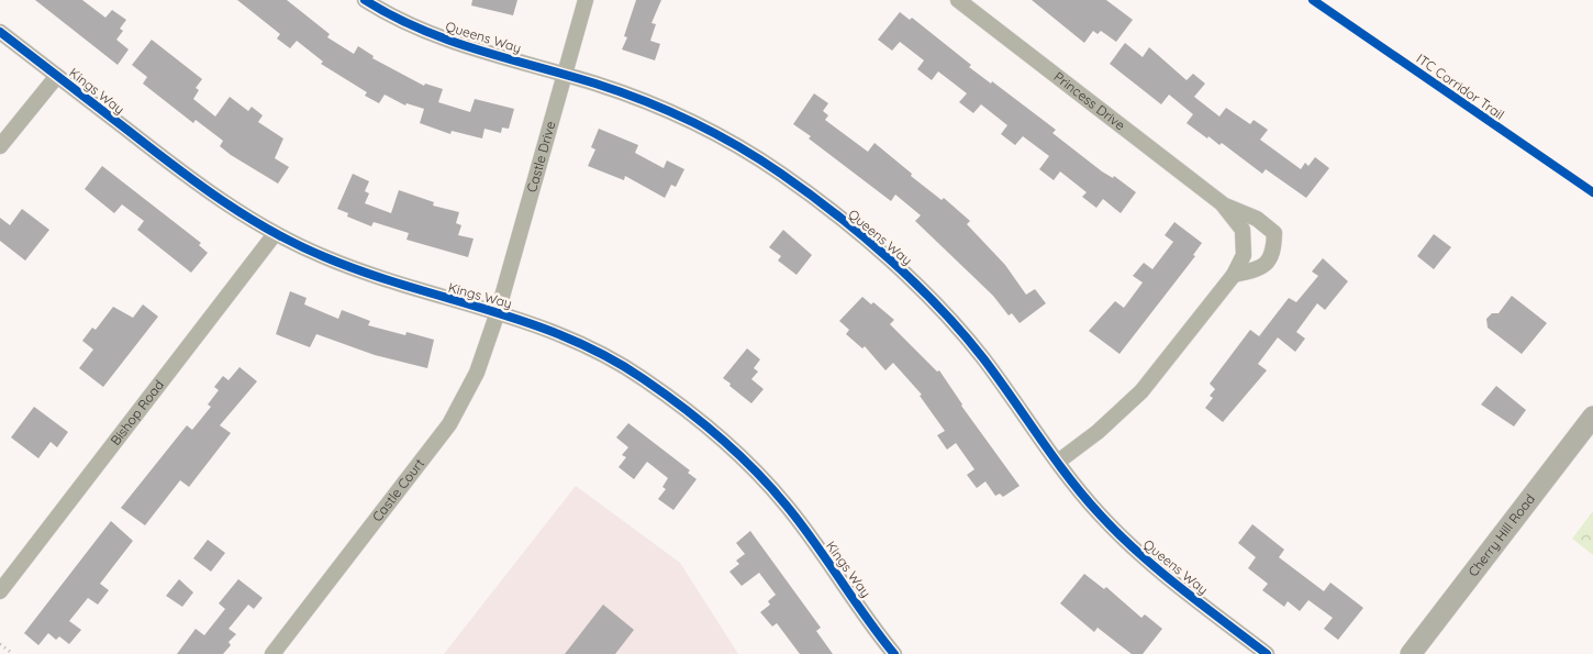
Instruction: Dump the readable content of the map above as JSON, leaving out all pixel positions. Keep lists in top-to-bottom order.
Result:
{
  "streets": {
    "main road": ["Cherry Hill Road"],
    "street": [
      "Queens Way",
      "Kings Way",
      "Princess Drive",
      "Castle Drive",
      "Bishop Road",
      "Castle Court"
    ],
    "cycle path": ["ITC Corridor Trail"]
  },
  "crossings": [
    ["Queens Way", "Princess Drive"],
    ["Queens Way", "Castle Drive"],
    ["Kings Way", "Castle Drive"],
    ["Kings Way", "Bishop Road"],
    ["Kings Way", "Castle Court"],
    ["Castle Drive", "Castle Court"]
  ]
}
